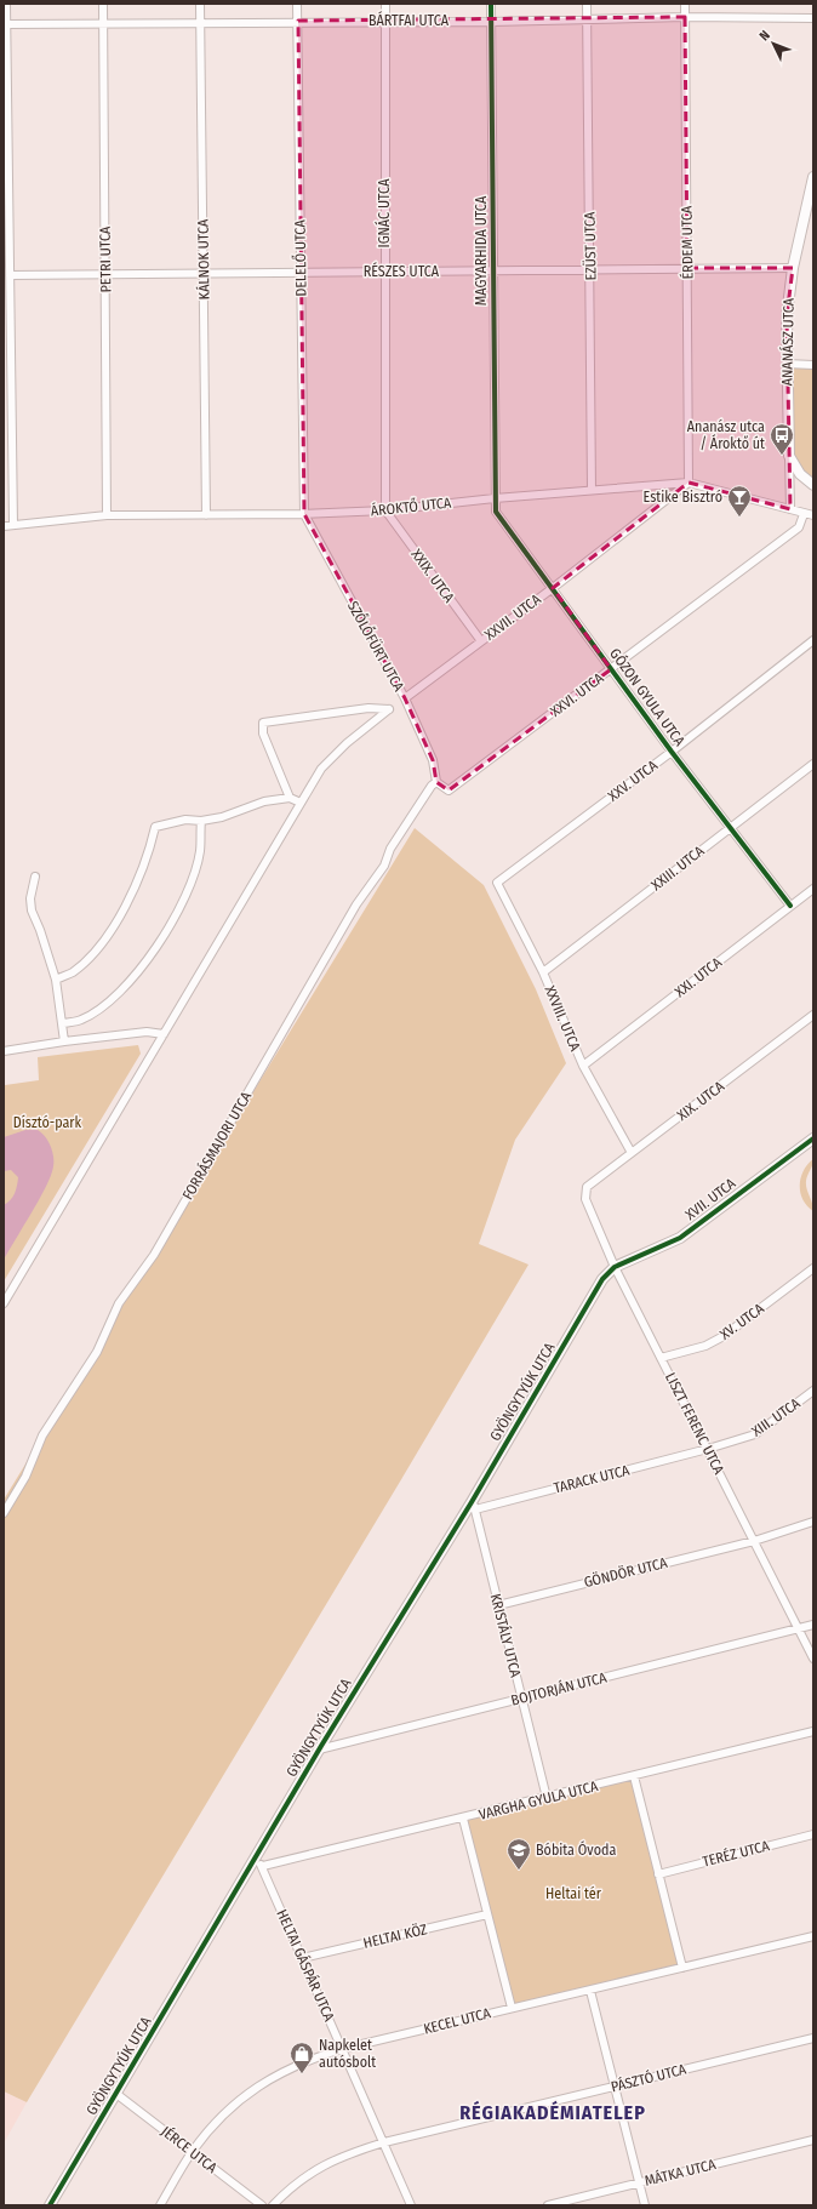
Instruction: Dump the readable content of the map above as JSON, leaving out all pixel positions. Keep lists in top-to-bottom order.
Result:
{
  "streets": {
    "street": [
      "BÁRTFAI UTCA",
      "IGNÁC UTCA",
      "ÉRDEM UTCA",
      "EZÜST UTCA",
      "MAGYARHIDA UTCA",
      "DELELŐ UTCA",
      "PETRI UTCA",
      "KÁLNOK UTCA",
      "RÉSZES UTCA",
      "ANANÁSZ UTCA",
      "ÁROKTŐ UTCA",
      "XXIX. UTCA",
      "XXVII. UTCA",
      "SZŐLŐFÜRT UTCA",
      "XXVI. UTCA",
      "GÓZON GYULA UTCA",
      "XXV. UTCA",
      "XXIII. UTCA",
      "XXI. UTCA",
      "XXVIII. UTCA",
      "XIX. UTCA",
      "FORRÁSMAJORI UTCA",
      "XVII. UTCA",
      "XV. UTCA",
      "GYÖNGYTYÚK UTCA",
      "XIII. UTCA",
      "LISZT FERENC UTCA",
      "TARACK UTCA",
      "GÖNDÖR UTCA",
      "KRISTÁLY UTCA",
      "BOJTORJÁN UTCA",
      "VARGHA GYULA UTCA",
      "TERÉZ UTCA",
      "HELTAI KÖZ",
      "HELTAI GÁSPÁR UTCA",
      "KECEL UTCA",
      "PÁSZTÓ UTCA",
      "JÉRCE UTCA",
      "MÁTKA UTCA"
    ]
  },
  "crossings": [
    ["BÁRTFAI UTCA", "IGNÁC UTCA"],
    ["BÁRTFAI UTCA", "ÉRDEM UTCA"],
    ["BÁRTFAI UTCA", "EZÜST UTCA"],
    ["BÁRTFAI UTCA", "MAGYARHIDA UTCA"],
    ["BÁRTFAI UTCA", "DELELŐ UTCA"],
    ["BÁRTFAI UTCA", "PETRI UTCA"],
    ["BÁRTFAI UTCA", "KÁLNOK UTCA"],
    ["IGNÁC UTCA", "RÉSZES UTCA"],
    ["IGNÁC UTCA", "ÁROKTŐ UTCA"],
    ["IGNÁC UTCA", "XXIX. UTCA"],
    ["ÉRDEM UTCA", "RÉSZES UTCA"],
    ["ÉRDEM UTCA", "ÁROKTŐ UTCA"],
    ["ÉRDEM UTCA", "XXVII. UTCA"],
    ["EZÜST UTCA", "RÉSZES UTCA"],
    ["EZÜST UTCA", "ÁROKTŐ UTCA"],
    ["MAGYARHIDA UTCA", "RÉSZES UTCA"],
    ["MAGYARHIDA UTCA", "ÁROKTŐ UTCA"],
    ["MAGYARHIDA UTCA", "GÓZON GYULA UTCA"],
    ["DELELŐ UTCA", "RÉSZES UTCA"],
    ["DELELŐ UTCA", "ÁROKTŐ UTCA"],
    ["DELELŐ UTCA", "SZŐLŐFÜRT UTCA"],
    ["PETRI UTCA", "RÉSZES UTCA"],
    ["PETRI UTCA", "ÁROKTŐ UTCA"],
    ["KÁLNOK UTCA", "RÉSZES UTCA"],
    ["KÁLNOK UTCA", "ÁROKTŐ UTCA"],
    ["RÉSZES UTCA", "ANANÁSZ UTCA"],
    ["ANANÁSZ UTCA", "ÁROKTŐ UTCA"],
    ["ÁROKTŐ UTCA", "XXIX. UTCA"],
    ["ÁROKTŐ UTCA", "XXVII. UTCA"],
    ["ÁROKTŐ UTCA", "SZŐLŐFÜRT UTCA"],
    ["ÁROKTŐ UTCA", "XXVI. UTCA"],
    ["ÁROKTŐ UTCA", "GÓZON GYULA UTCA"],
    ["XXIX. UTCA", "XXVII. UTCA"],
    ["XXVII. UTCA", "SZŐLŐFÜRT UTCA"],
    ["XXVII. UTCA", "GÓZON GYULA UTCA"],
    ["SZŐLŐFÜRT UTCA", "XXVI. UTCA"],
    ["SZŐLŐFÜRT UTCA", "FORRÁSMAJORI UTCA"],
    ["XXVI. UTCA", "GÓZON GYULA UTCA"],
    ["XXVI. UTCA", "FORRÁSMAJORI UTCA"],
    ["GÓZON GYULA UTCA", "XXV. UTCA"],
    ["GÓZON GYULA UTCA", "XXIII. UTCA"],
    ["GÓZON GYULA UTCA", "XXI. UTCA"],
    ["XXV. UTCA", "XXVIII. UTCA"],
    ["XXIII. UTCA", "XXVIII. UTCA"],
    ["XXI. UTCA", "XXVIII. UTCA"],
    ["XXVIII. UTCA", "XIX. UTCA"],
    ["XIX. UTCA", "LISZT FERENC UTCA"],
    ["XVII. UTCA", "GYÖNGYTYÚK UTCA"],
    ["XVII. UTCA", "LISZT FERENC UTCA"],
    ["XV. UTCA", "LISZT FERENC UTCA"],
    ["GYÖNGYTYÚK UTCA", "LISZT FERENC UTCA"],
    ["GYÖNGYTYÚK UTCA", "TARACK UTCA"],
    ["GYÖNGYTYÚK UTCA", "KRISTÁLY UTCA"],
    ["GYÖNGYTYÚK UTCA", "BOJTORJÁN UTCA"],
    ["GYÖNGYTYÚK UTCA", "VARGHA GYULA UTCA"],
    ["GYÖNGYTYÚK UTCA", "HELTAI GÁSPÁR UTCA"],
    ["GYÖNGYTYÚK UTCA", "JÉRCE UTCA"],
    ["XIII. UTCA", "LISZT FERENC UTCA"],
    ["XIII. UTCA", "TARACK UTCA"],
    ["LISZT FERENC UTCA", "TARACK UTCA"],
    ["LISZT FERENC UTCA", "GÖNDÖR UTCA"],
    ["LISZT FERENC UTCA", "BOJTORJÁN UTCA"],
    ["TARACK UTCA", "KRISTÁLY UTCA"],
    ["GÖNDÖR UTCA", "KRISTÁLY UTCA"],
    ["KRISTÁLY UTCA", "BOJTORJÁN UTCA"],
    ["KRISTÁLY UTCA", "VARGHA GYULA UTCA"],
    ["VARGHA GYULA UTCA", "HELTAI GÁSPÁR UTCA"],
    ["HELTAI KÖZ", "HELTAI GÁSPÁR UTCA"],
    ["HELTAI GÁSPÁR UTCA", "KECEL UTCA"],
    ["HELTAI GÁSPÁR UTCA", "PÁSZTÓ UTCA"],
    ["KECEL UTCA", "JÉRCE UTCA"]
  ],
  "districts": ["RÉGIAKADÉMIATELEP"],
  "parks": ["Dísztó-park", "Heltai tér"],
  "places": {
    "bus stop": ["Ananász utca / Ároktő út"],
    "bar": ["Estike Bisztró"],
    "school or university": ["Bóbita Óvoda"],
    "shop": ["Napkelet autósbolt"]
  },
  "north": "top left"
}
